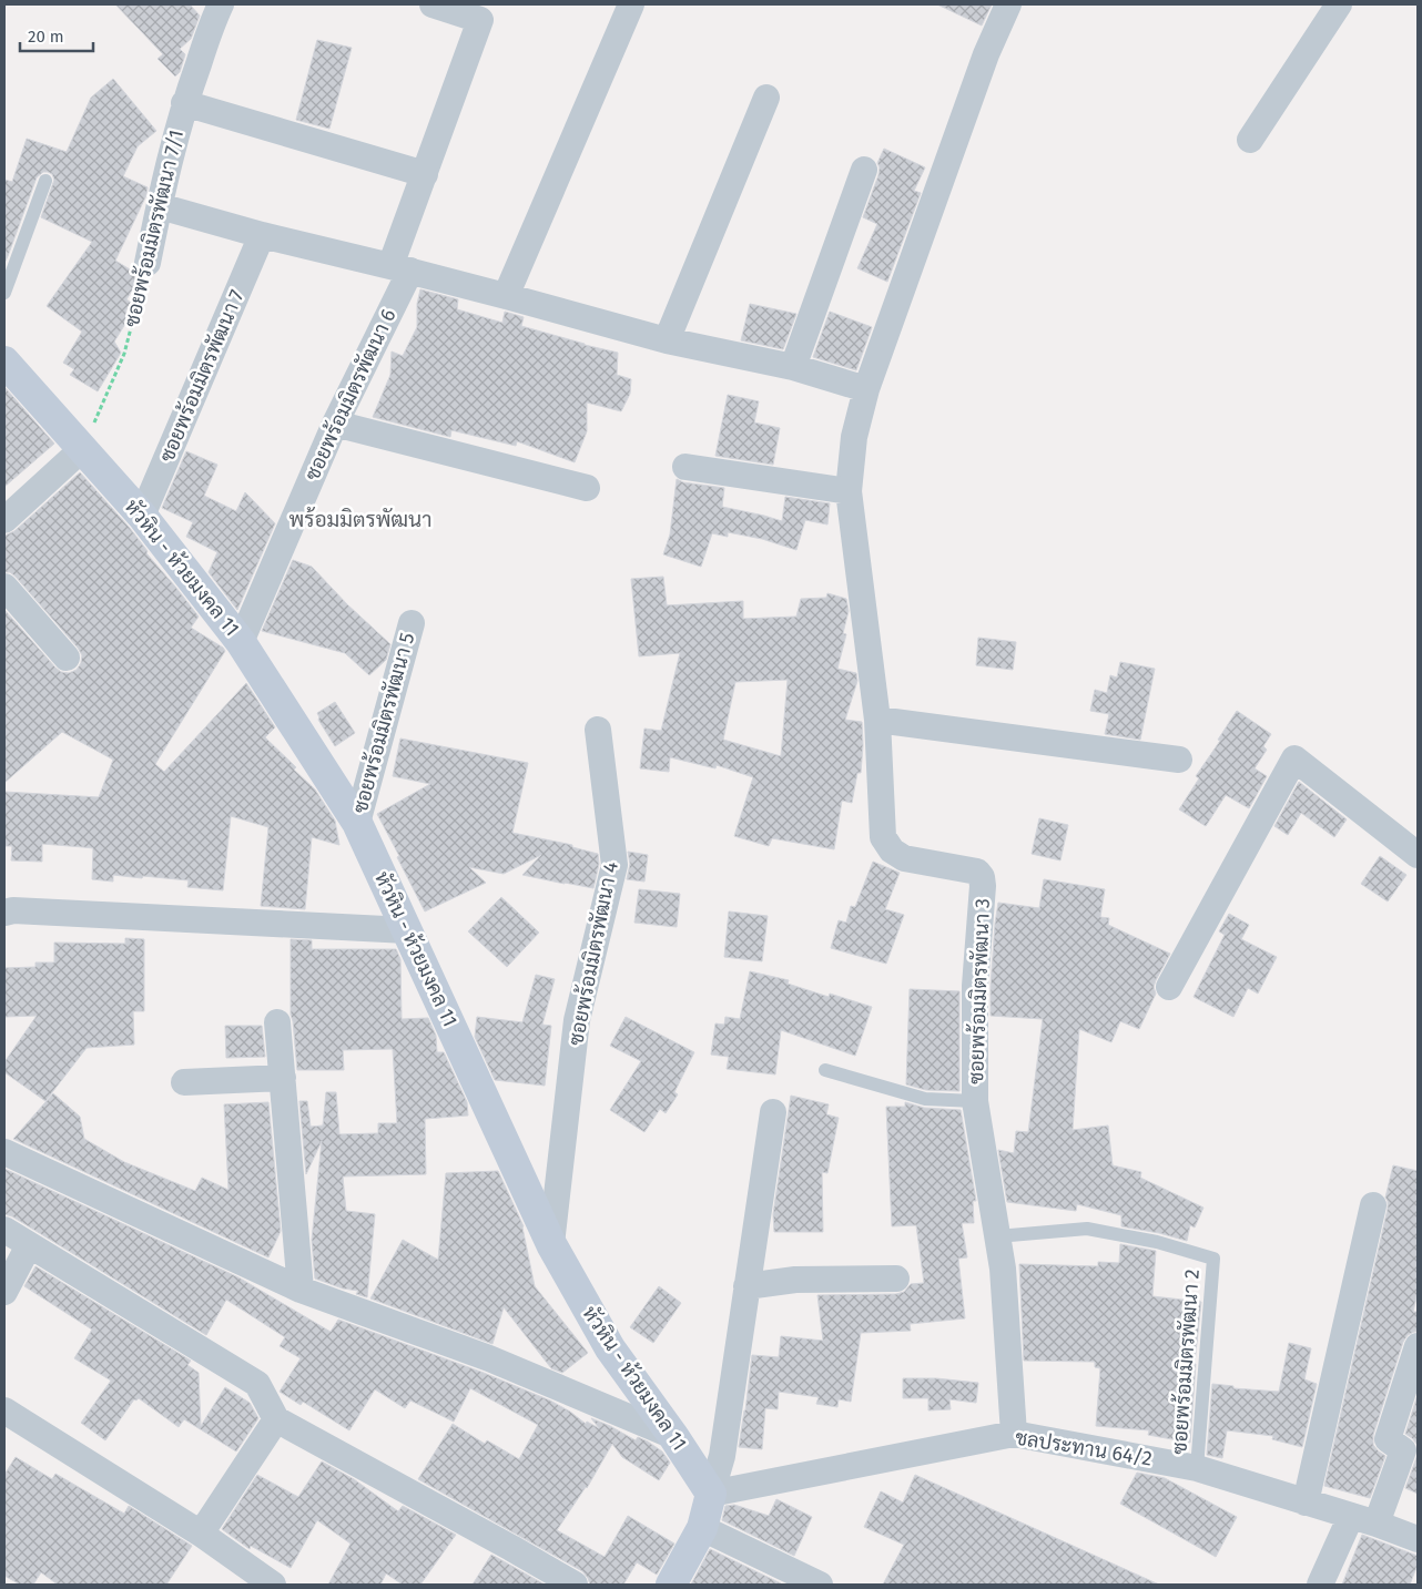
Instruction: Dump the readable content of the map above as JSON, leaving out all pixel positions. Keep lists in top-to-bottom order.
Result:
{
  "streets": {
    "street": [
      "ซอยพร้อมมิตรพัฒนา 7/1",
      "ซอยพร้อมมิตรพัฒนา 7",
      "ซอยพร้อมมิตรพัฒนา 6",
      "หัวหิน - ห้วยมงคล 11",
      "ซอยพร้อมมิตรพัฒนา 5",
      "ซอยพร้อมมิตรพัฒนา 4",
      "ซอยพร้อมมิตรพัฒนา 3",
      "ชลประทาน 64/2"
    ],
    "lane": ["ซอยพร้อมมิตรพัฒนา 2"]
  },
  "crossings": [
    ["ซอยพร้อมมิตรพัฒนา 7/1", "หัวหิน - ห้วยมงคล 11"],
    ["ซอยพร้อมมิตรพัฒนา 7", "หัวหิน - ห้วยมงคล 11"],
    ["ซอยพร้อมมิตรพัฒนา 6", "หัวหิน - ห้วยมงคล 11"],
    ["หัวหิน - ห้วยมงคล 11", "ซอยพร้อมมิตรพัฒนา 5"],
    ["หัวหิน - ห้วยมงคล 11", "ซอยพร้อมมิตรพัฒนา 4"],
    ["หัวหิน - ห้วยมงคล 11", "ชลประทาน 64/2"],
    ["ซอยพร้อมมิตรพัฒนา 3", "ซอยพร้อมมิตรพัฒนา 2"],
    ["ซอยพร้อมมิตรพัฒนา 3", "ชลประทาน 64/2"],
    ["ซอยพร้อมมิตรพัฒนา 2", "ชลประทาน 64/2"]
  ],
  "districts": ["พร้อมมิตรพัฒนา"],
  "scale_bar": "20 m"
}
